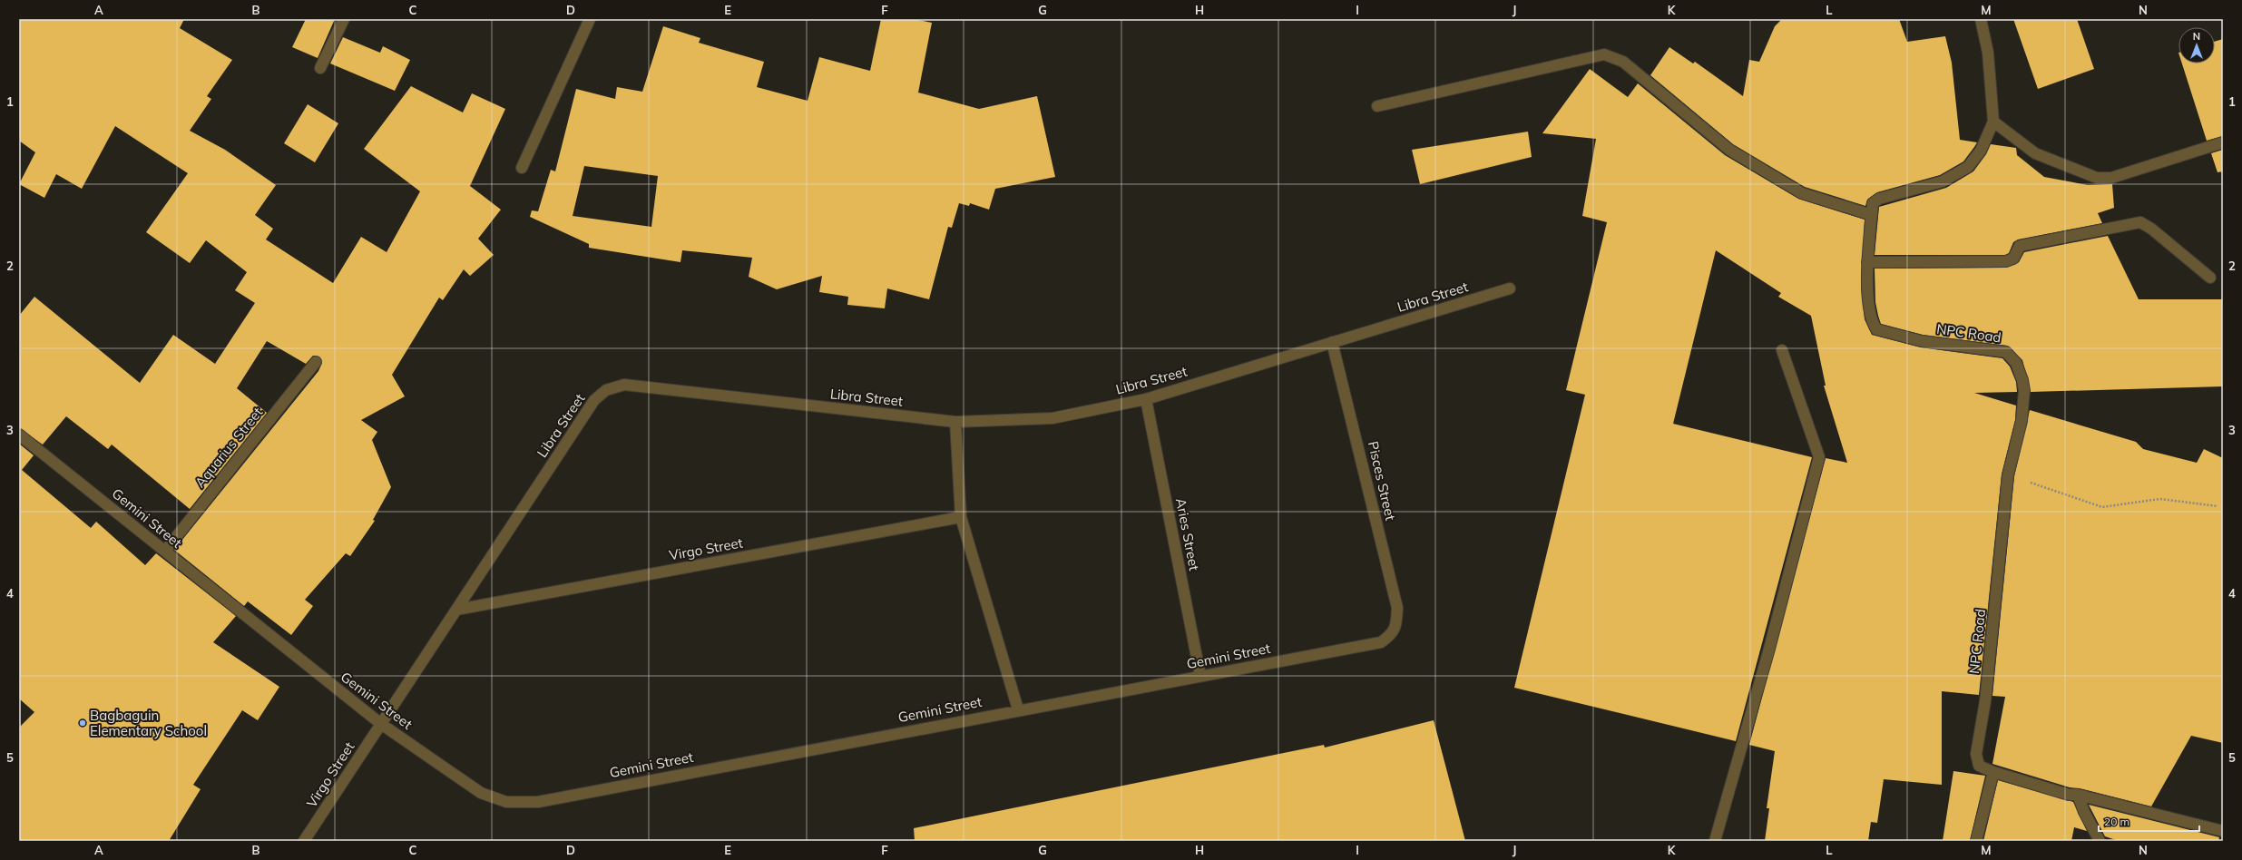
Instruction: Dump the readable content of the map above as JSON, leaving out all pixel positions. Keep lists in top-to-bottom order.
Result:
{
  "streets": {
    "street": [
      "Libra Street",
      "NPC Road",
      "Aquarius Street",
      "Pisces Street",
      "Gemini Street",
      "Aries Street",
      "Virgo Street"
    ]
  },
  "crossings": [
    ["Libra Street", "Pisces Street"],
    ["Libra Street", "Gemini Street"],
    ["Libra Street", "Aries Street"],
    ["Libra Street", "Virgo Street"],
    ["Aquarius Street", "Gemini Street"],
    ["Pisces Street", "Gemini Street"],
    ["Gemini Street", "Aries Street"],
    ["Gemini Street", "Virgo Street"]
  ],
  "places": ["Bagbaguin Elementary School"],
  "scale_bar": "20 m",
  "north": "top",
  "grid": {
    "columns": [
      "A",
      "B",
      "C",
      "D",
      "E",
      "F",
      "G",
      "H",
      "I",
      "J",
      "K",
      "L",
      "M",
      "N"
    ],
    "rows": [
      "1",
      "2",
      "3",
      "4",
      "5"
    ]
  }
}
